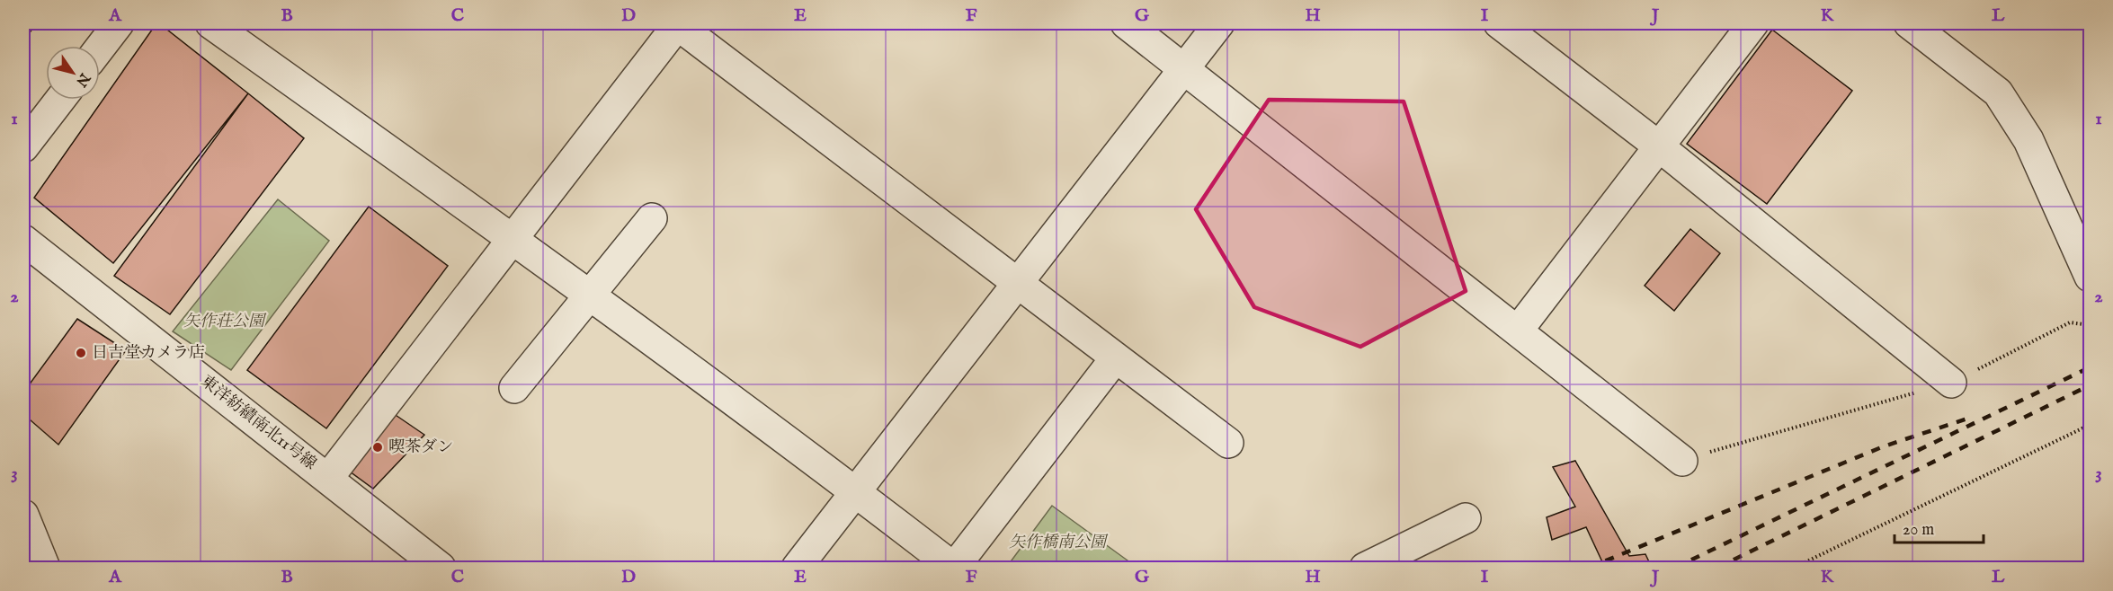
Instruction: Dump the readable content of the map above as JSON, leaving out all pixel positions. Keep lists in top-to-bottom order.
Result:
{
  "streets": {
    "street": ["東洋紡績南北11号線"]
  },
  "parks": ["矢作荘公園", "矢作橋南公園"],
  "places": ["日吉堂カメラ店", "喫茶ダン"],
  "scale_bar": "20 m",
  "north": "bottom right",
  "grid": {
    "columns": [
      "A",
      "B",
      "C",
      "D",
      "E",
      "F",
      "G",
      "H",
      "I",
      "J",
      "K",
      "L"
    ],
    "rows": ["1", "2", "3"]
  }
}
